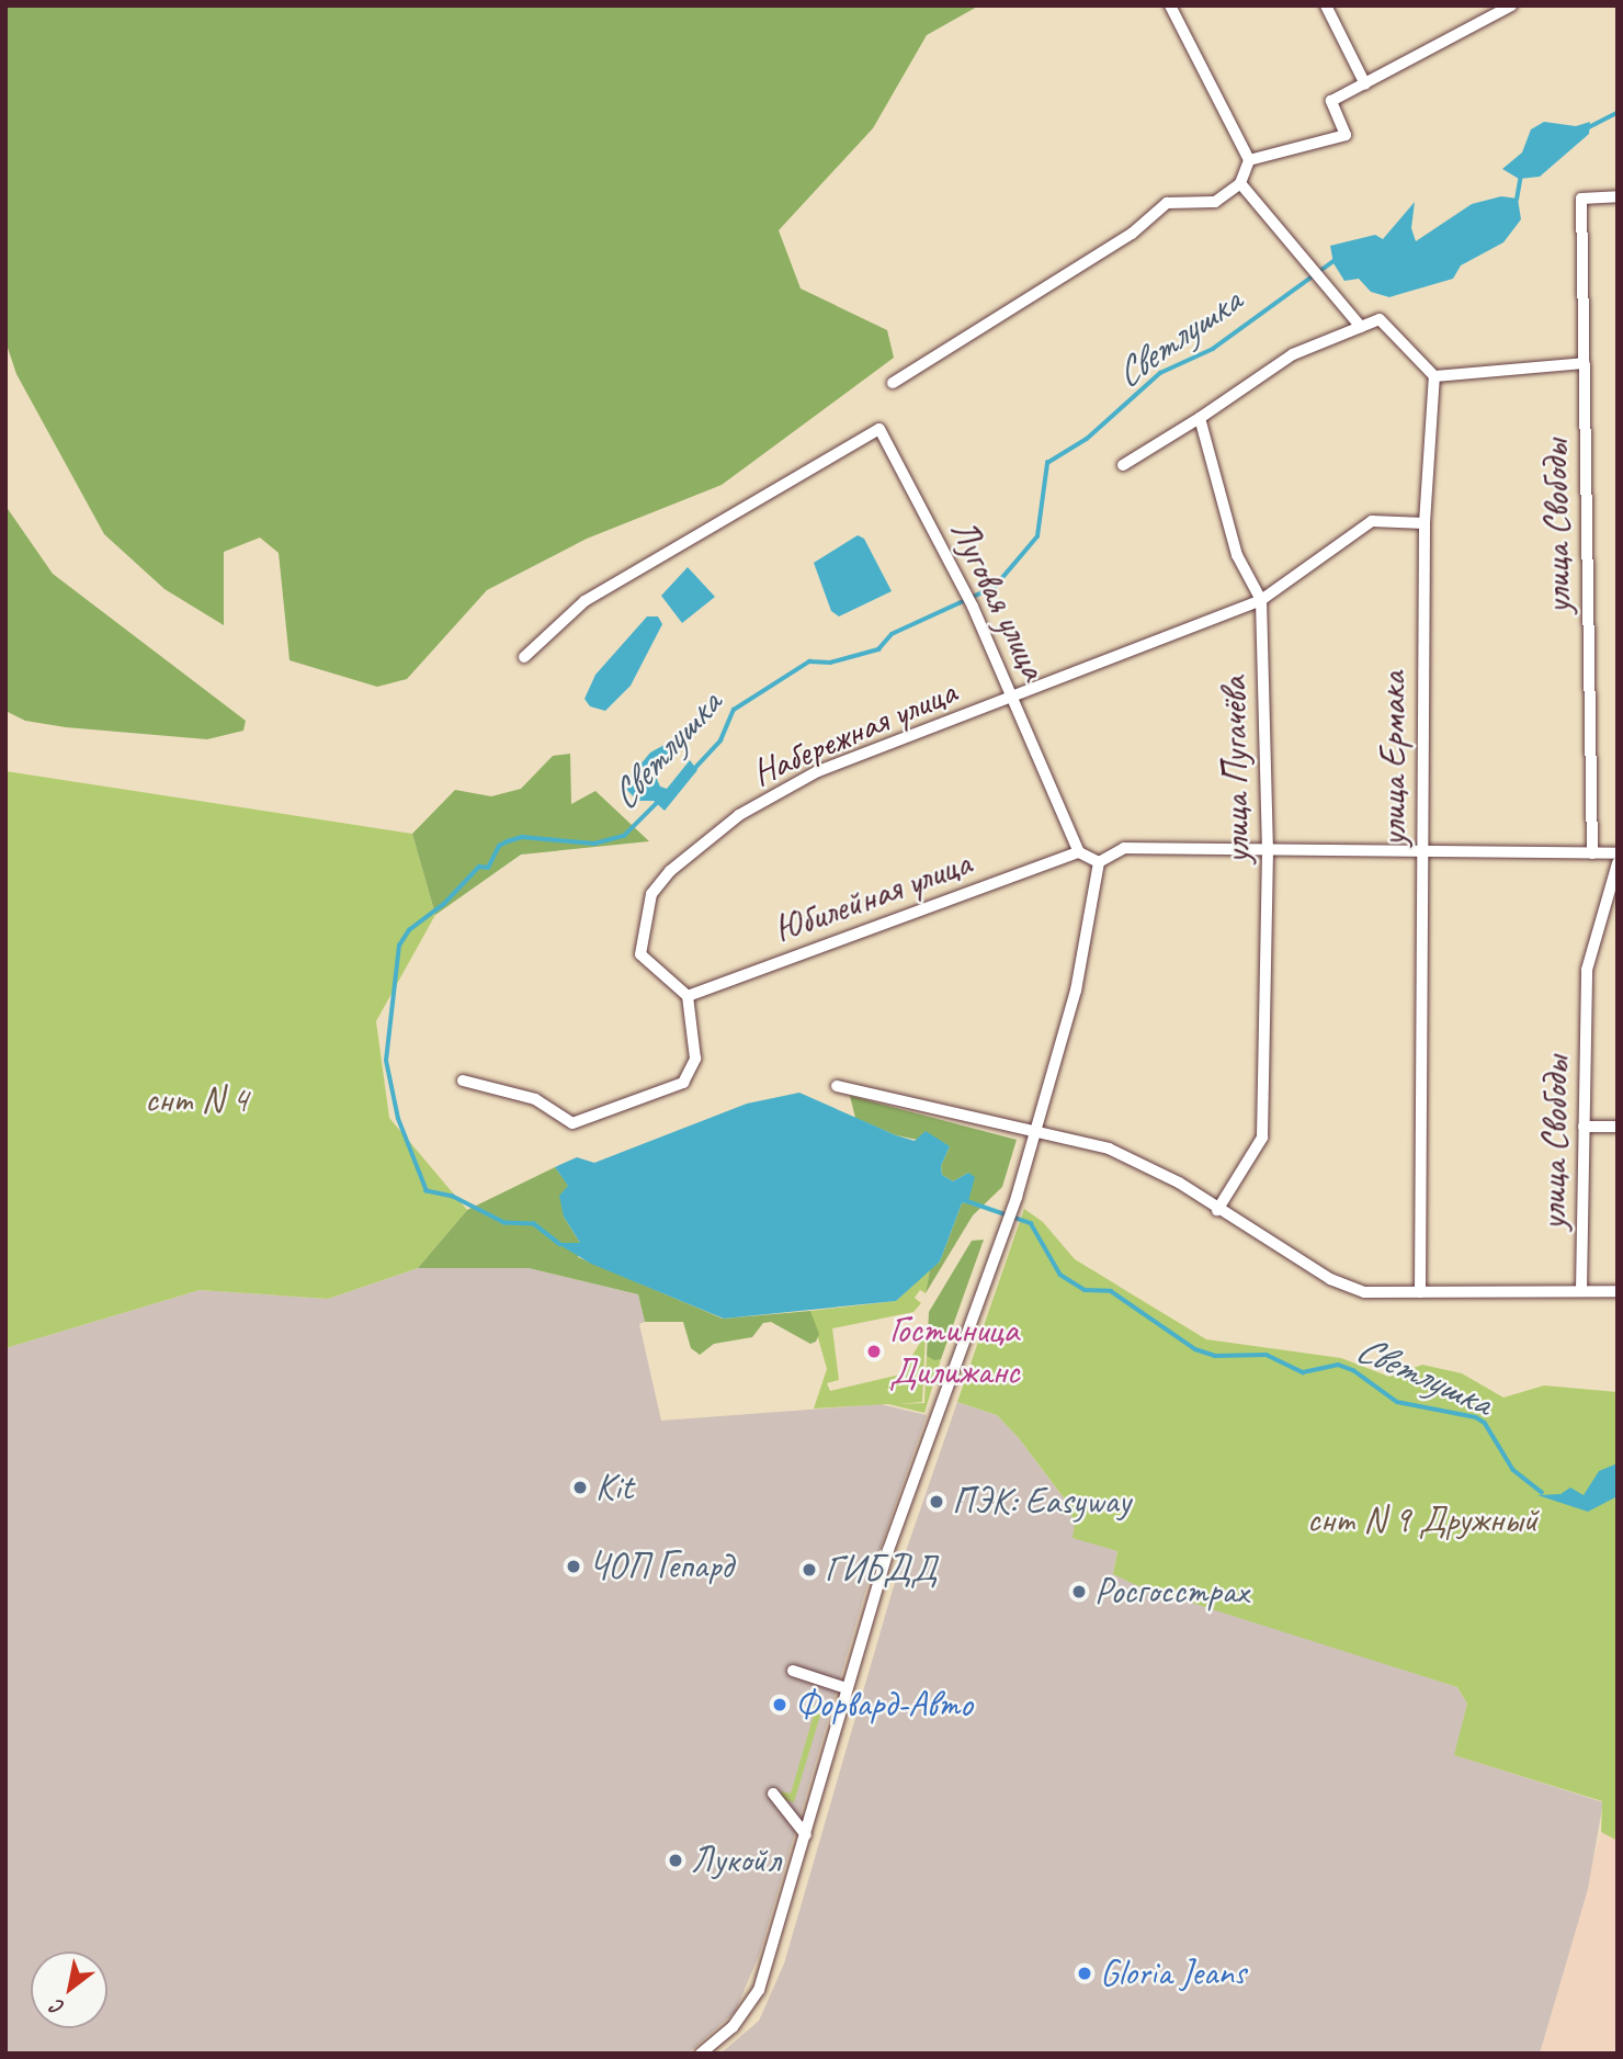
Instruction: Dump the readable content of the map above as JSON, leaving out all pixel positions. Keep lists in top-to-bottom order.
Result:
{
  "streets": {
    "street": [
      "улица Свободы",
      "Луговая улица",
      "Набережная улица",
      "улица Ермака",
      "улица Пугачёва",
      "Юбилейная улица"
    ]
  },
  "crossings": [
    ["Луговая улица", "Набережная улица"],
    ["Луговая улица", "Юбилейная улица"],
    ["Набережная улица", "улица Ермака"],
    ["Набережная улица", "улица Пугачёва"],
    ["Набережная улица", "Юбилейная улица"]
  ],
  "water": ["Светлушка"],
  "parks": ["снт N 4", "снт N 9 Дружный"],
  "places": [
    "Гостиница Дилижанс",
    "Kit",
    "ПЭК: Easyway",
    "ЧОП Гепард",
    "ГИБДД",
    "Росгосстрах",
    "Форвард-Авто",
    "Лукойл",
    "Gloria Jeans"
  ],
  "north": "bottom left"
}
